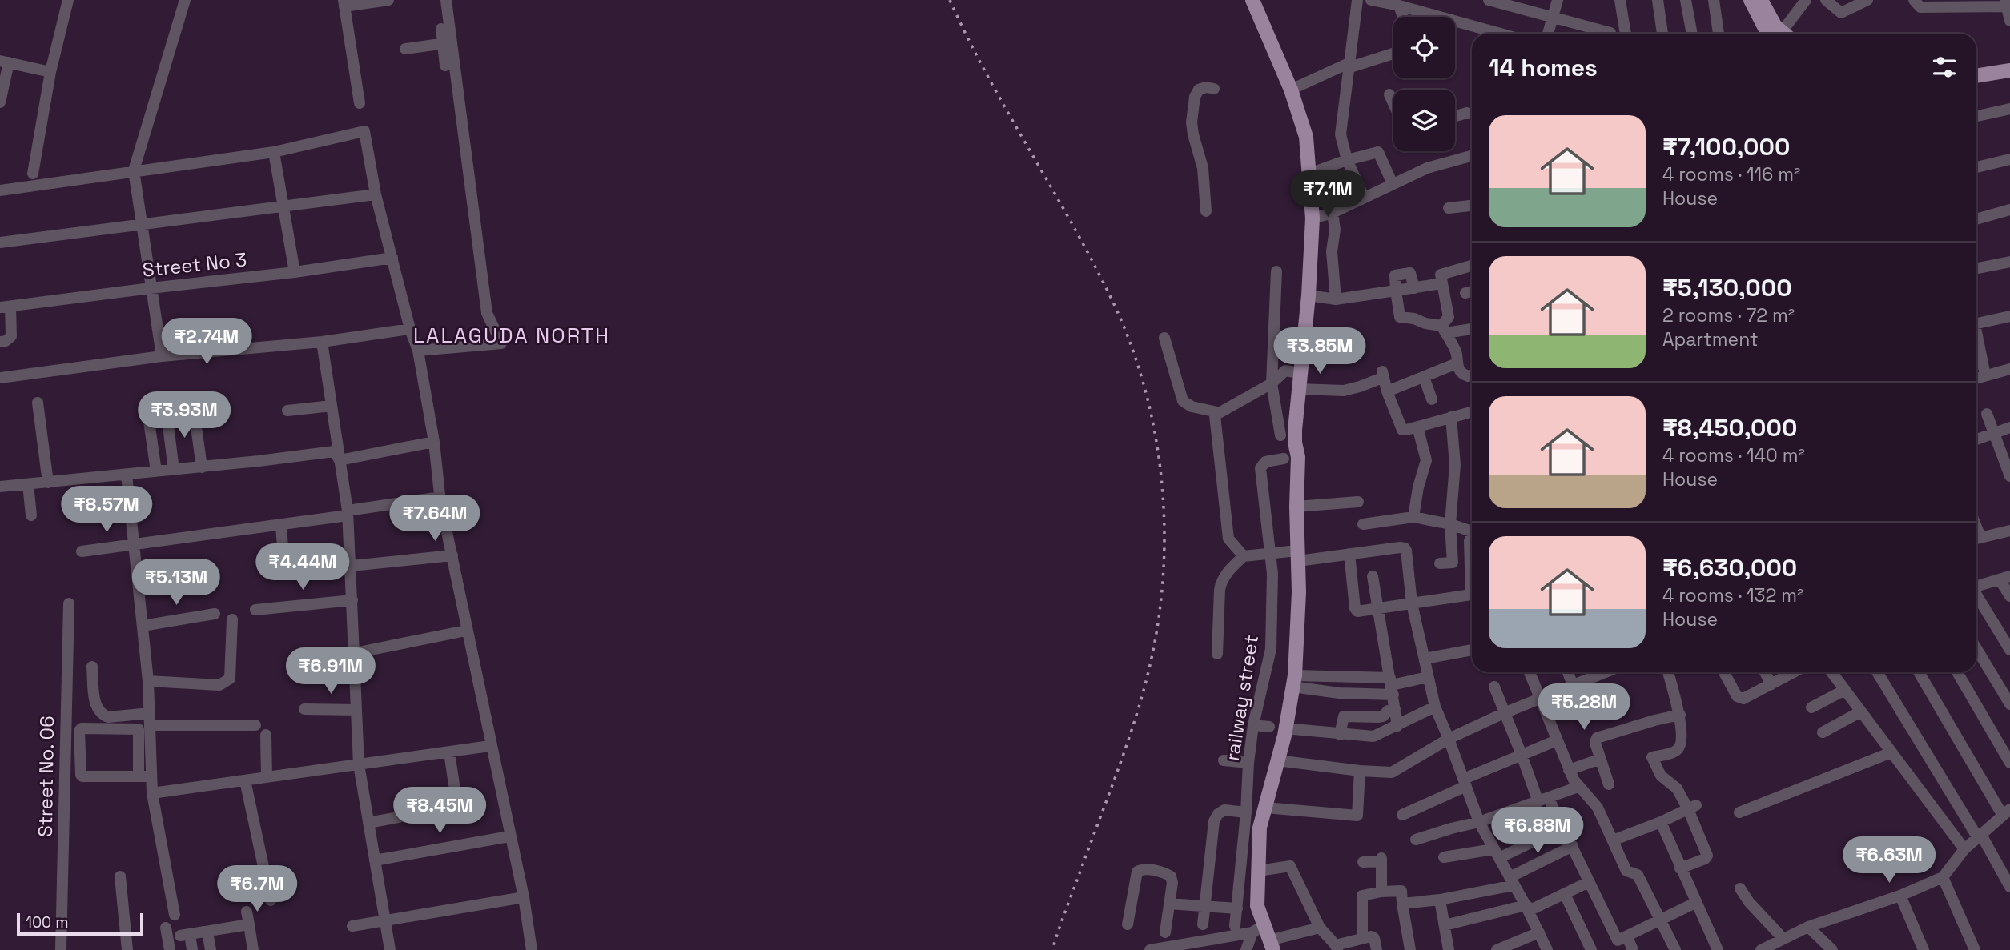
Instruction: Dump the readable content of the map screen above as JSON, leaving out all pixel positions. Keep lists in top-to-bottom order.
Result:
{
  "streets": {
    "street": ["Street No 3", "railway street", "Street No. 06"]
  },
  "districts": ["LALAGUDA NORTH"],
  "scale_bar": "100 m",
  "page": {
    "heading": "14 homes",
    "list": [
      {
        "name": "₹7,100,000",
        "note": "4 rooms · 116 m² · House"
      },
      {
        "name": "₹5,130,000",
        "note": "2 rooms · 72 m² · Apartment"
      },
      {
        "name": "₹8,450,000",
        "note": "4 rooms · 140 m² · House"
      },
      {
        "name": "₹6,630,000",
        "note": "4 rooms · 132 m² · House"
      }
    ],
    "price": [
      "₹7.1M",
      "₹2.74M",
      "₹3.85M",
      "₹3.93M",
      "₹8.57M",
      "₹7.64M",
      "₹4.44M",
      "₹5.13M",
      "₹6.91M",
      "₹5.28M",
      "₹8.45M",
      "₹6.88M",
      "₹6.63M",
      "₹6.7M"
    ],
    "scale": "100 m"
  }
}
